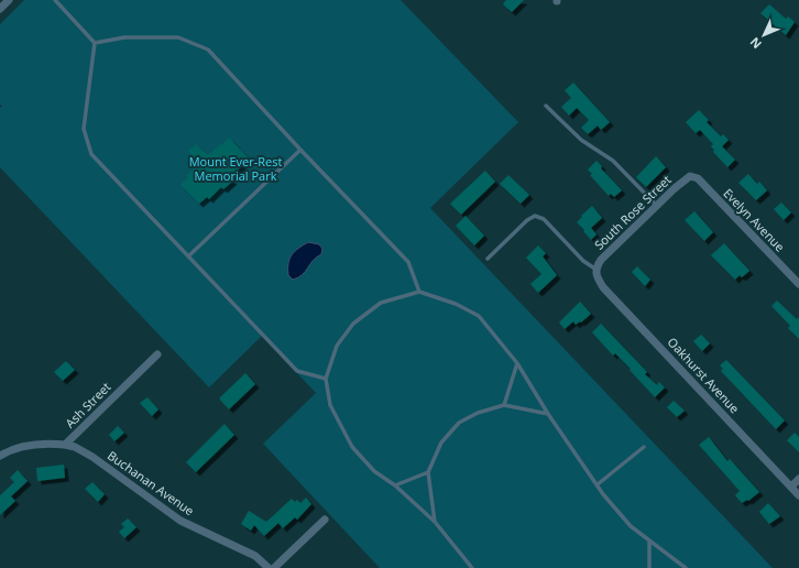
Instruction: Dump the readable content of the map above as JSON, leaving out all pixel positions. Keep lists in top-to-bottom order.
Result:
{
  "streets": {
    "street": [
      "South Rose Street",
      "Evelyn Avenue",
      "Oakhurst Avenue",
      "Ash Street",
      "Buchanan Avenue"
    ]
  },
  "crossings": [
    ["South Rose Street", "Evelyn Avenue"],
    ["South Rose Street", "Oakhurst Avenue"],
    ["Ash Street", "Buchanan Avenue"]
  ],
  "parks": ["Mount Ever-Rest Memorial Park"],
  "north": "bottom left"
}
